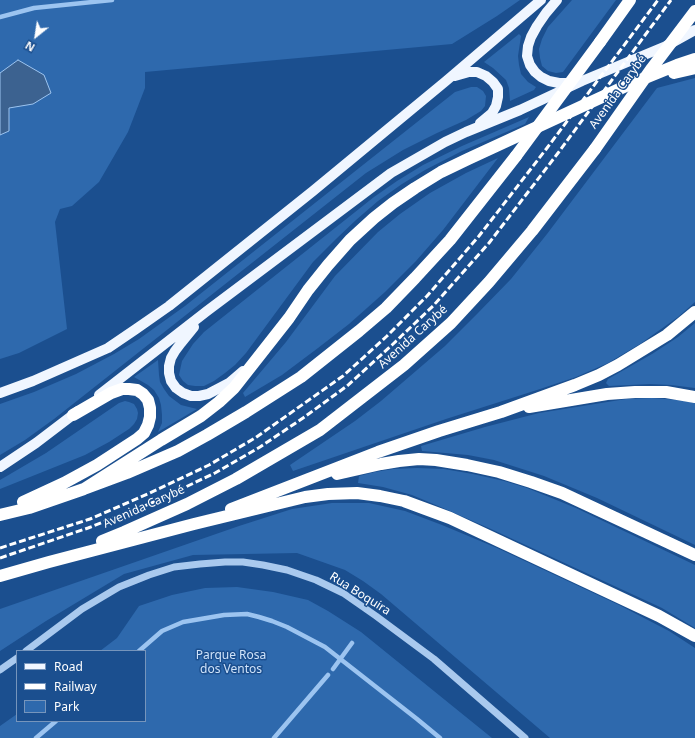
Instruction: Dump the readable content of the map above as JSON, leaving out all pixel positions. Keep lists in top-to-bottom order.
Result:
{
  "streets": {
    "highway": ["Avenida Carybé"],
    "street": ["Rua Boquira"]
  },
  "parks": ["Parque Rosa dos Ventos"],
  "legend": ["Road", "Railway", "Park"],
  "north": "bottom left"
}
